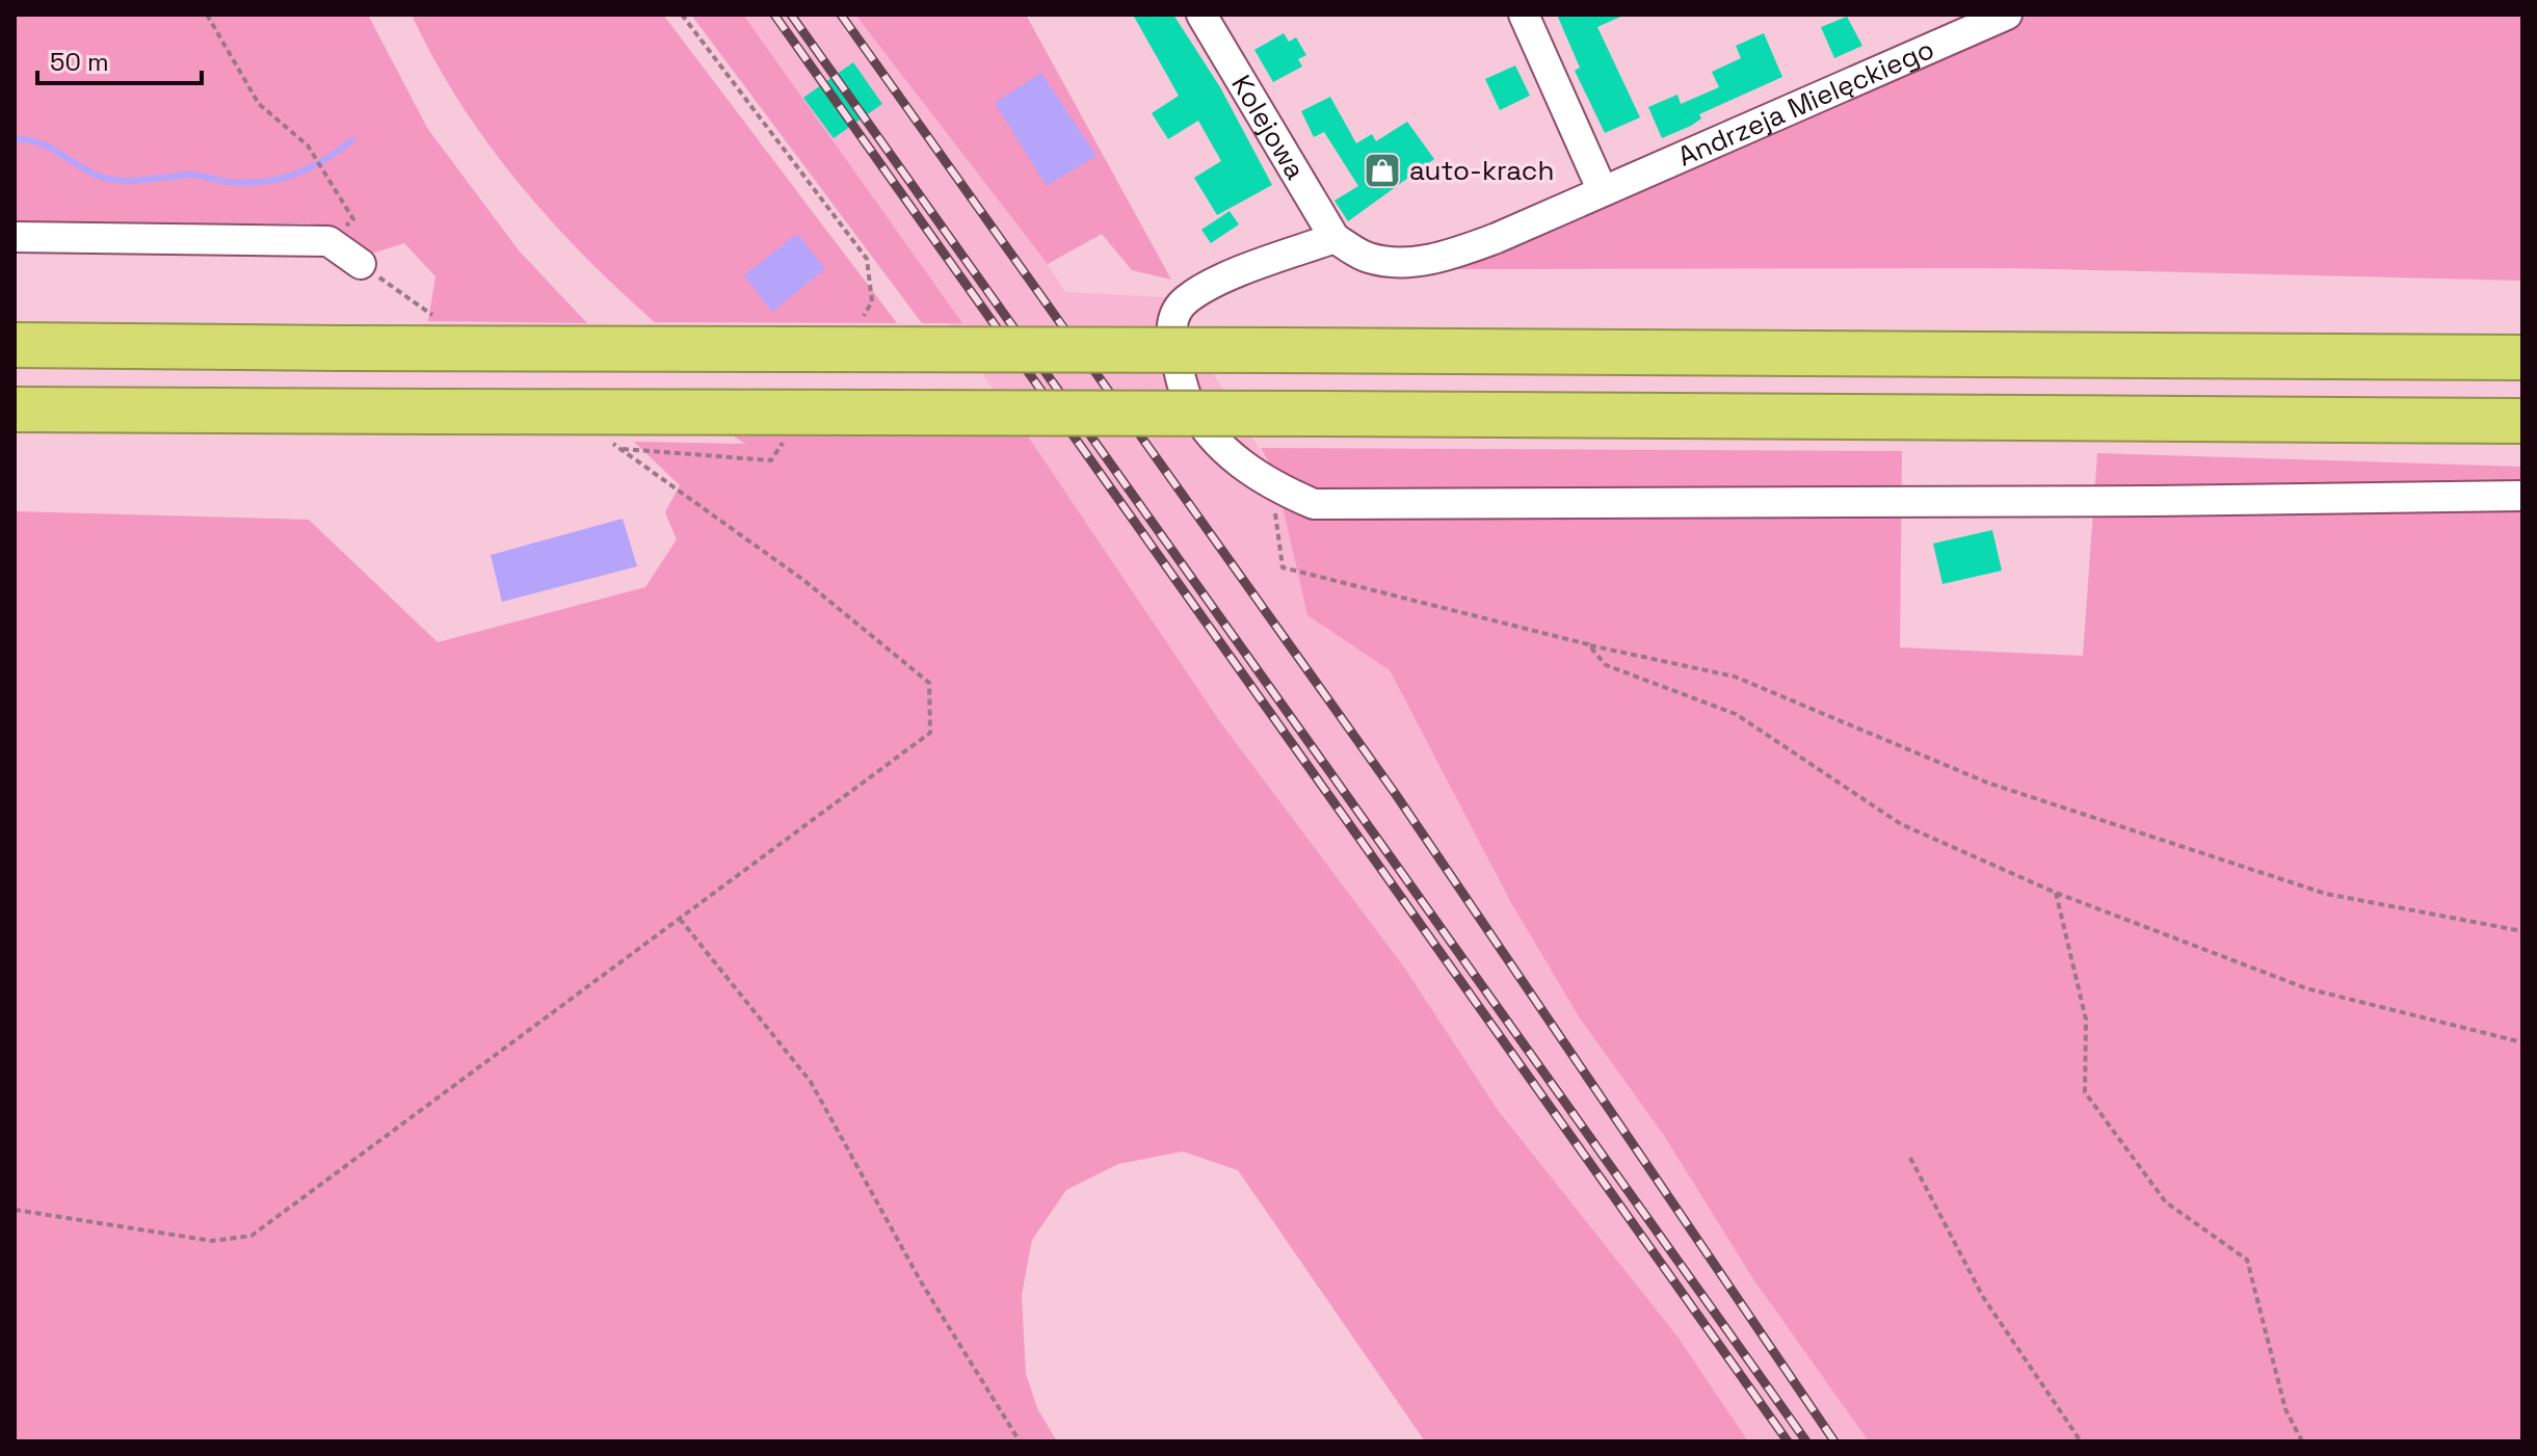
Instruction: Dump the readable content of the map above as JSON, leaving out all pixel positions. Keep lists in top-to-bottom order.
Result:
{
  "streets": {
    "street": ["Andrzeja Mielęckiego", "Kolejowa"]
  },
  "crossings": [
    ["Andrzeja Mielęckiego", "Kolejowa"]
  ],
  "places": {
    "shop": ["auto-krach"]
  },
  "scale_bar": "50 m"
}
